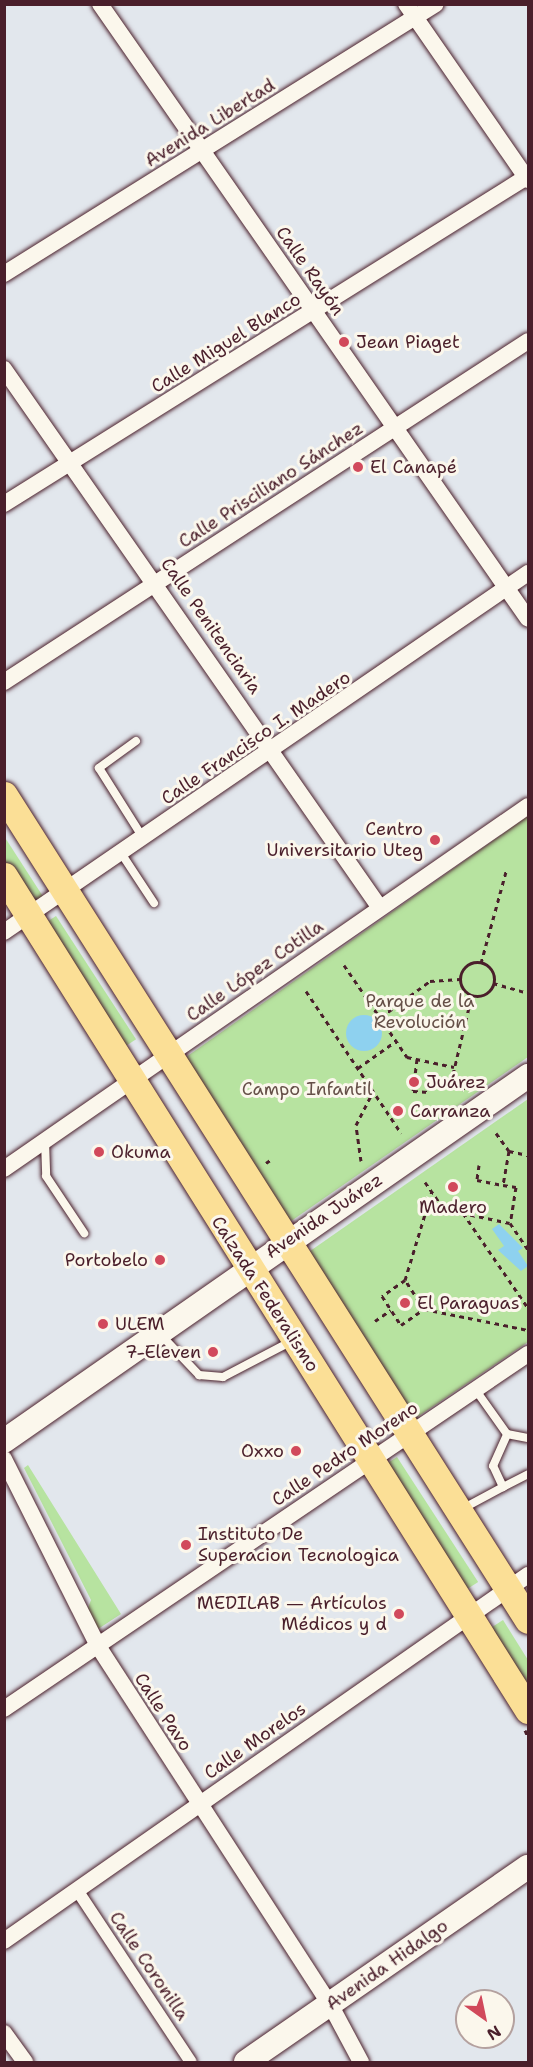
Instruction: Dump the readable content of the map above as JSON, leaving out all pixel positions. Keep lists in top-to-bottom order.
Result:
{
  "streets": {
    "main road": ["Avenida Juárez", "Calzada Federalismo", "Avenida Hidalgo"],
    "street": [
      "Avenida Libertad",
      "Calle Rayón",
      "Calle Miguel Blanco",
      "Calle Prisciliano Sánchez",
      "Calle Penitenciaria",
      "Calle Francisco I. Madero",
      "Calle López Cotilla",
      "Calle Pedro Moreno",
      "Calle Pavo",
      "Calle Morelos",
      "Calle Coronilla"
    ]
  },
  "crossings": [
    ["Avenida Libertad", "Calle Rayón"],
    ["Calle Rayón", "Calle Miguel Blanco"],
    ["Calle Rayón", "Calle Prisciliano Sánchez"],
    ["Calle Rayón", "Calle Francisco I. Madero"],
    ["Calle Miguel Blanco", "Calle Penitenciaria"],
    ["Calle Prisciliano Sánchez", "Calle Penitenciaria"],
    ["Calle Penitenciaria", "Calle Francisco I. Madero"],
    ["Calle Penitenciaria", "Calle López Cotilla"],
    ["Calle Francisco I. Madero", "Calzada Federalismo"],
    ["Calle López Cotilla", "Calzada Federalismo"],
    ["Avenida Juárez", "Calzada Federalismo"],
    ["Calzada Federalismo", "Calle Pedro Moreno"],
    ["Calzada Federalismo", "Calle Morelos"],
    ["Calle Pedro Moreno", "Calle Pavo"],
    ["Calle Pavo", "Calle Morelos"],
    ["Calle Pavo", "Avenida Hidalgo"],
    ["Calle Morelos", "Calle Coronilla"]
  ],
  "parks": ["Parque de la Revolución", "Campo Infantil"],
  "places": [
    "Jean Piaget",
    "El Canapé",
    "Centro Universitario Uteg",
    "Juárez",
    "Carranza",
    "Okuma",
    "Madero",
    "Portobelo",
    "El Paraguas",
    "ULEM",
    "7-Eleven",
    "Oxxo",
    "Instituto De Superacion Tecnologica",
    "MEDILAB — Artículos Médicos y d"
  ],
  "north": "bottom right"
}
